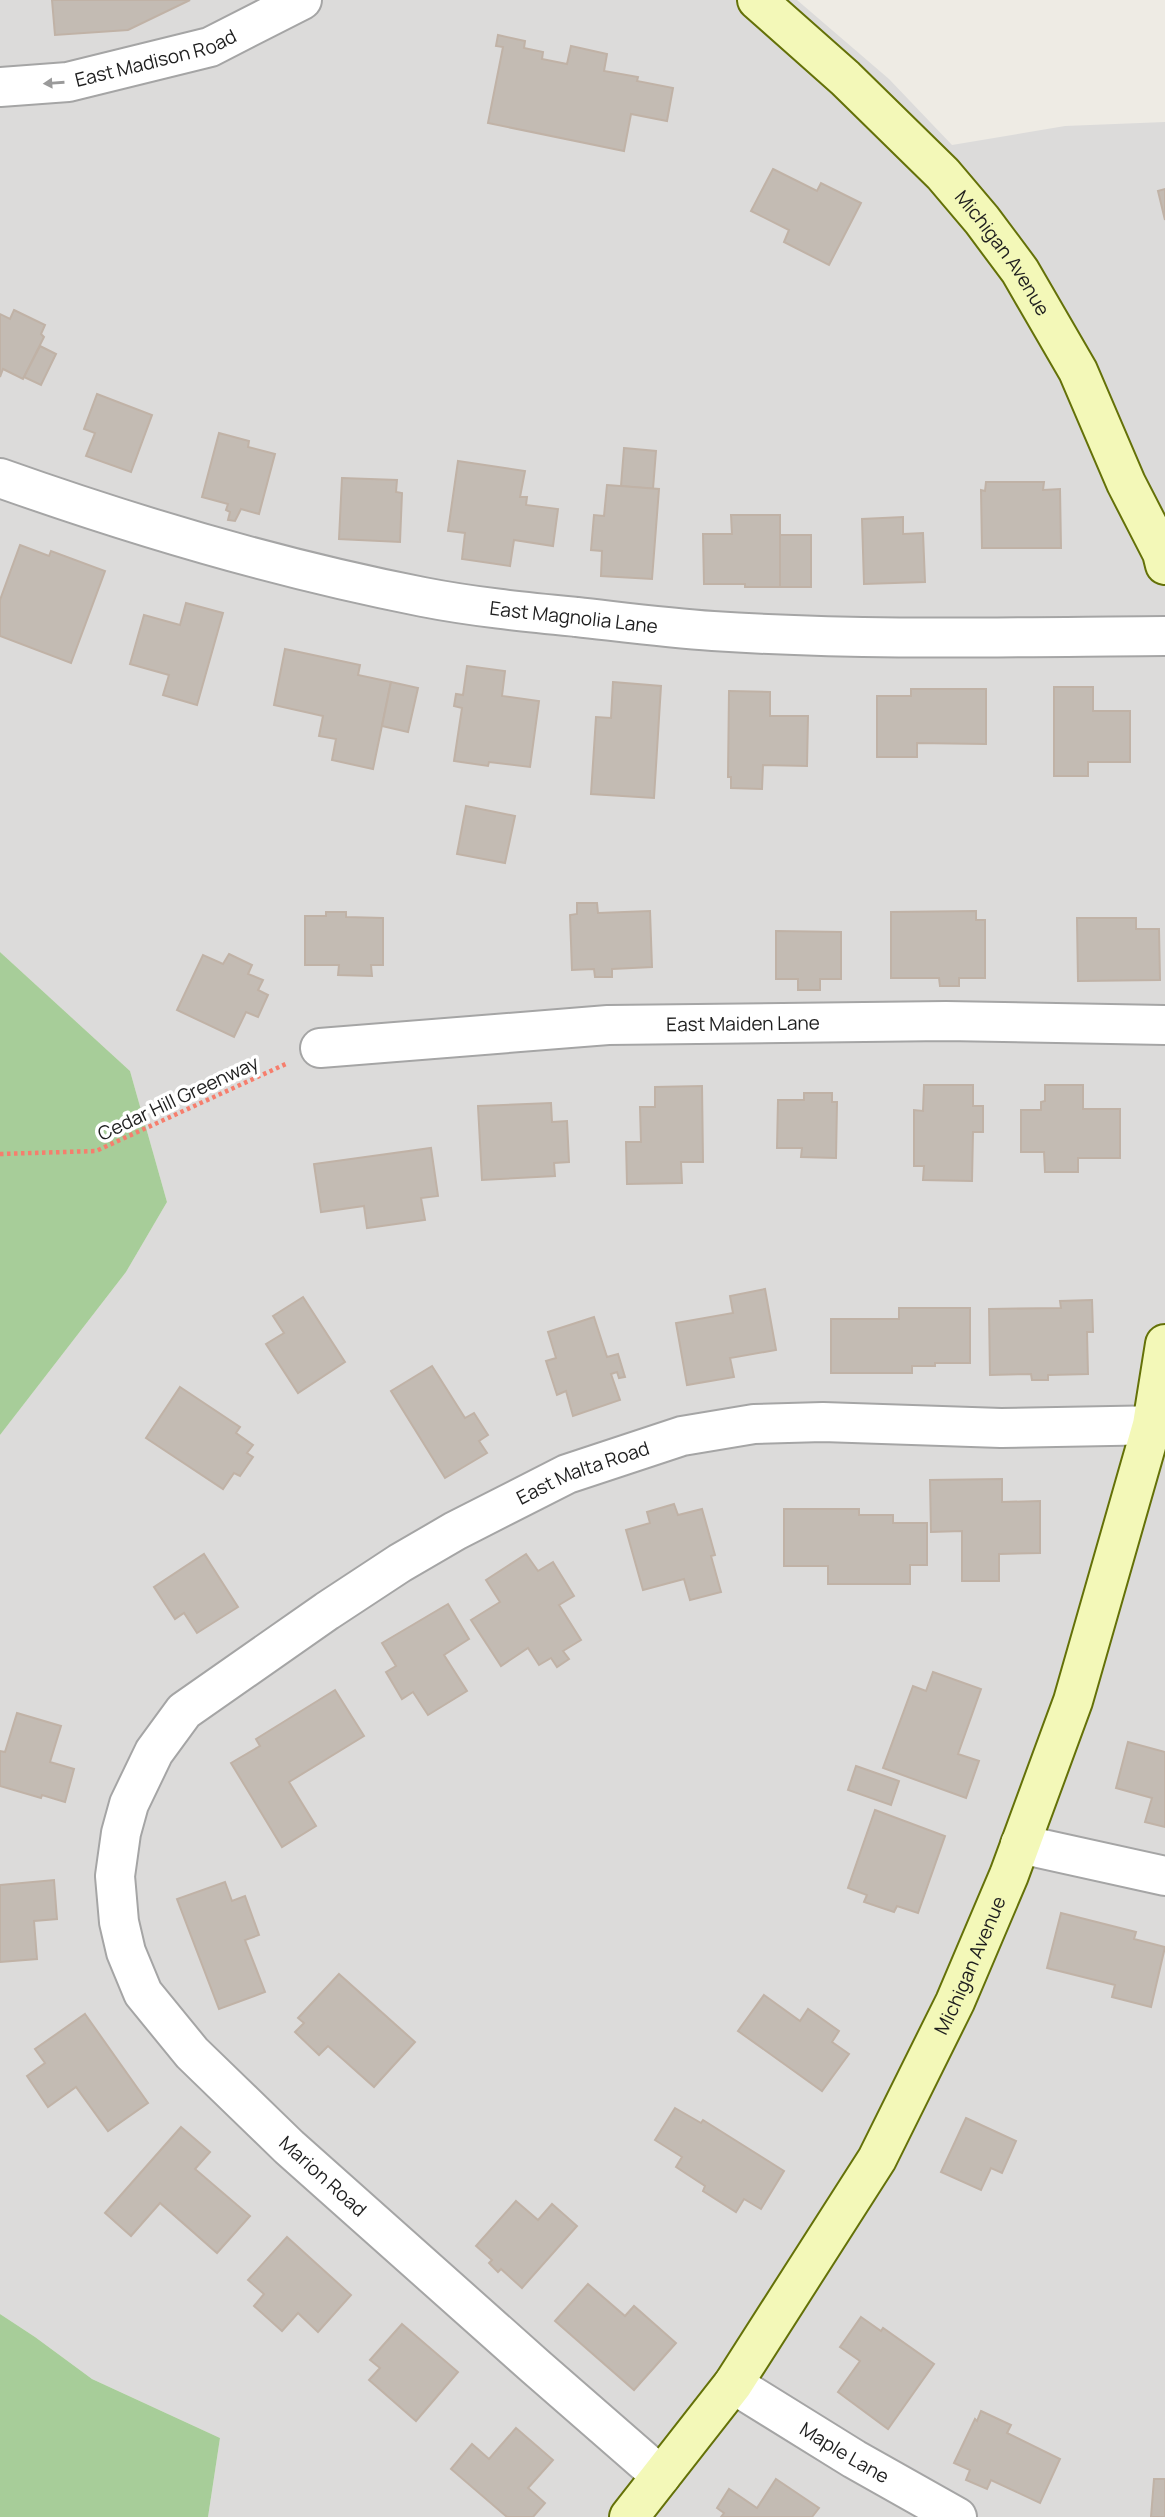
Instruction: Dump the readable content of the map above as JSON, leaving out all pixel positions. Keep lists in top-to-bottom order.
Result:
{
  "streets": {
    "street": [
      "East Madison Road",
      "Michigan Avenue",
      "East Magnolia Lane",
      "East Maiden Lane",
      "East Malta Road",
      "Marion Road",
      "Maple Lane"
    ],
    "path": ["Cedar Hill Greenway"]
  },
  "crossings": [
    ["Michigan Avenue", "East Malta Road"],
    ["Michigan Avenue", "Marion Road"],
    ["Michigan Avenue", "Maple Lane"],
    ["East Maiden Lane", "Cedar Hill Greenway"],
    ["East Malta Road", "Marion Road"]
  ],
  "one_way": ["East Madison Road"]
}
